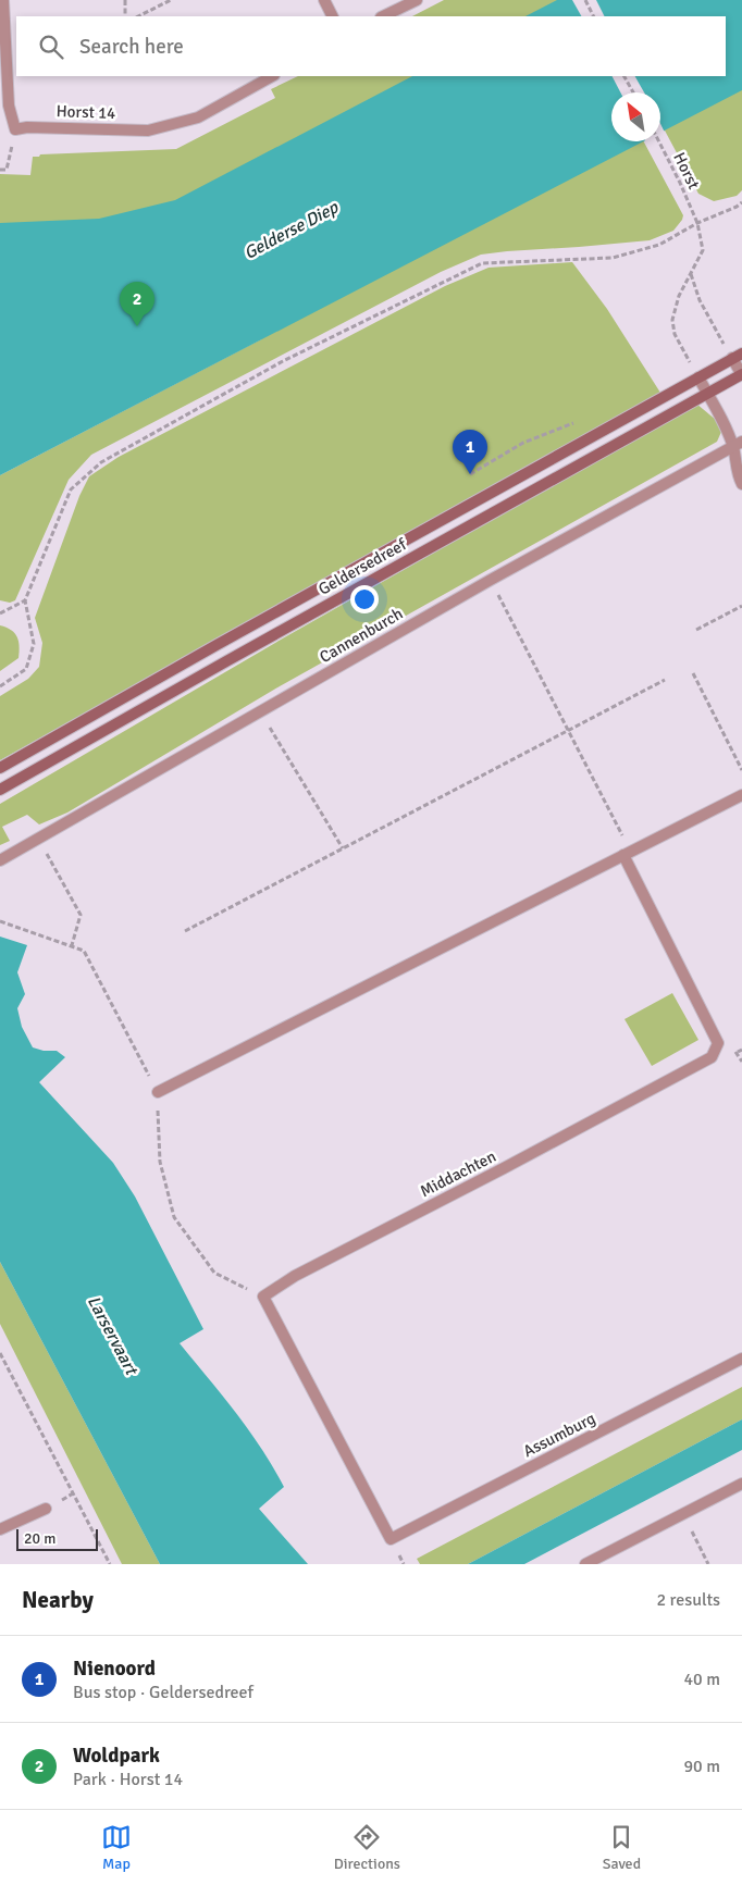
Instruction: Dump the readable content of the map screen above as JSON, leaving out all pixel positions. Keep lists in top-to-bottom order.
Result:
{
  "streets": {
    "main road": ["Geldersedreef"],
    "street": [
      "Horst 14",
      "Cannenburch",
      "Middachten",
      "Assumburg"
    ],
    "path": ["Horst"]
  },
  "crossings": [
    ["Horst", "Geldersedreef"],
    ["Middachten", "Assumburg"]
  ],
  "water": ["Gelderse Diep", "Larservaart"],
  "scale_bar": "20 m",
  "north": "top left",
  "page": {
    "search": "Search here",
    "pins": ["2", "1"],
    "scale": "20 m",
    "heading": ["Nearby", "2 results"],
    "list": [
      {
        "mark": "1",
        "name": "Nienoord",
        "note": "Bus stop · Geldersedreef",
        "value": "40 m"
      },
      {
        "mark": "2",
        "name": "Woldpark",
        "note": "Park · Horst 14",
        "value": "90 m"
      }
    ],
    "nav": ["Map", "Directions", "Saved"]
  }
}
